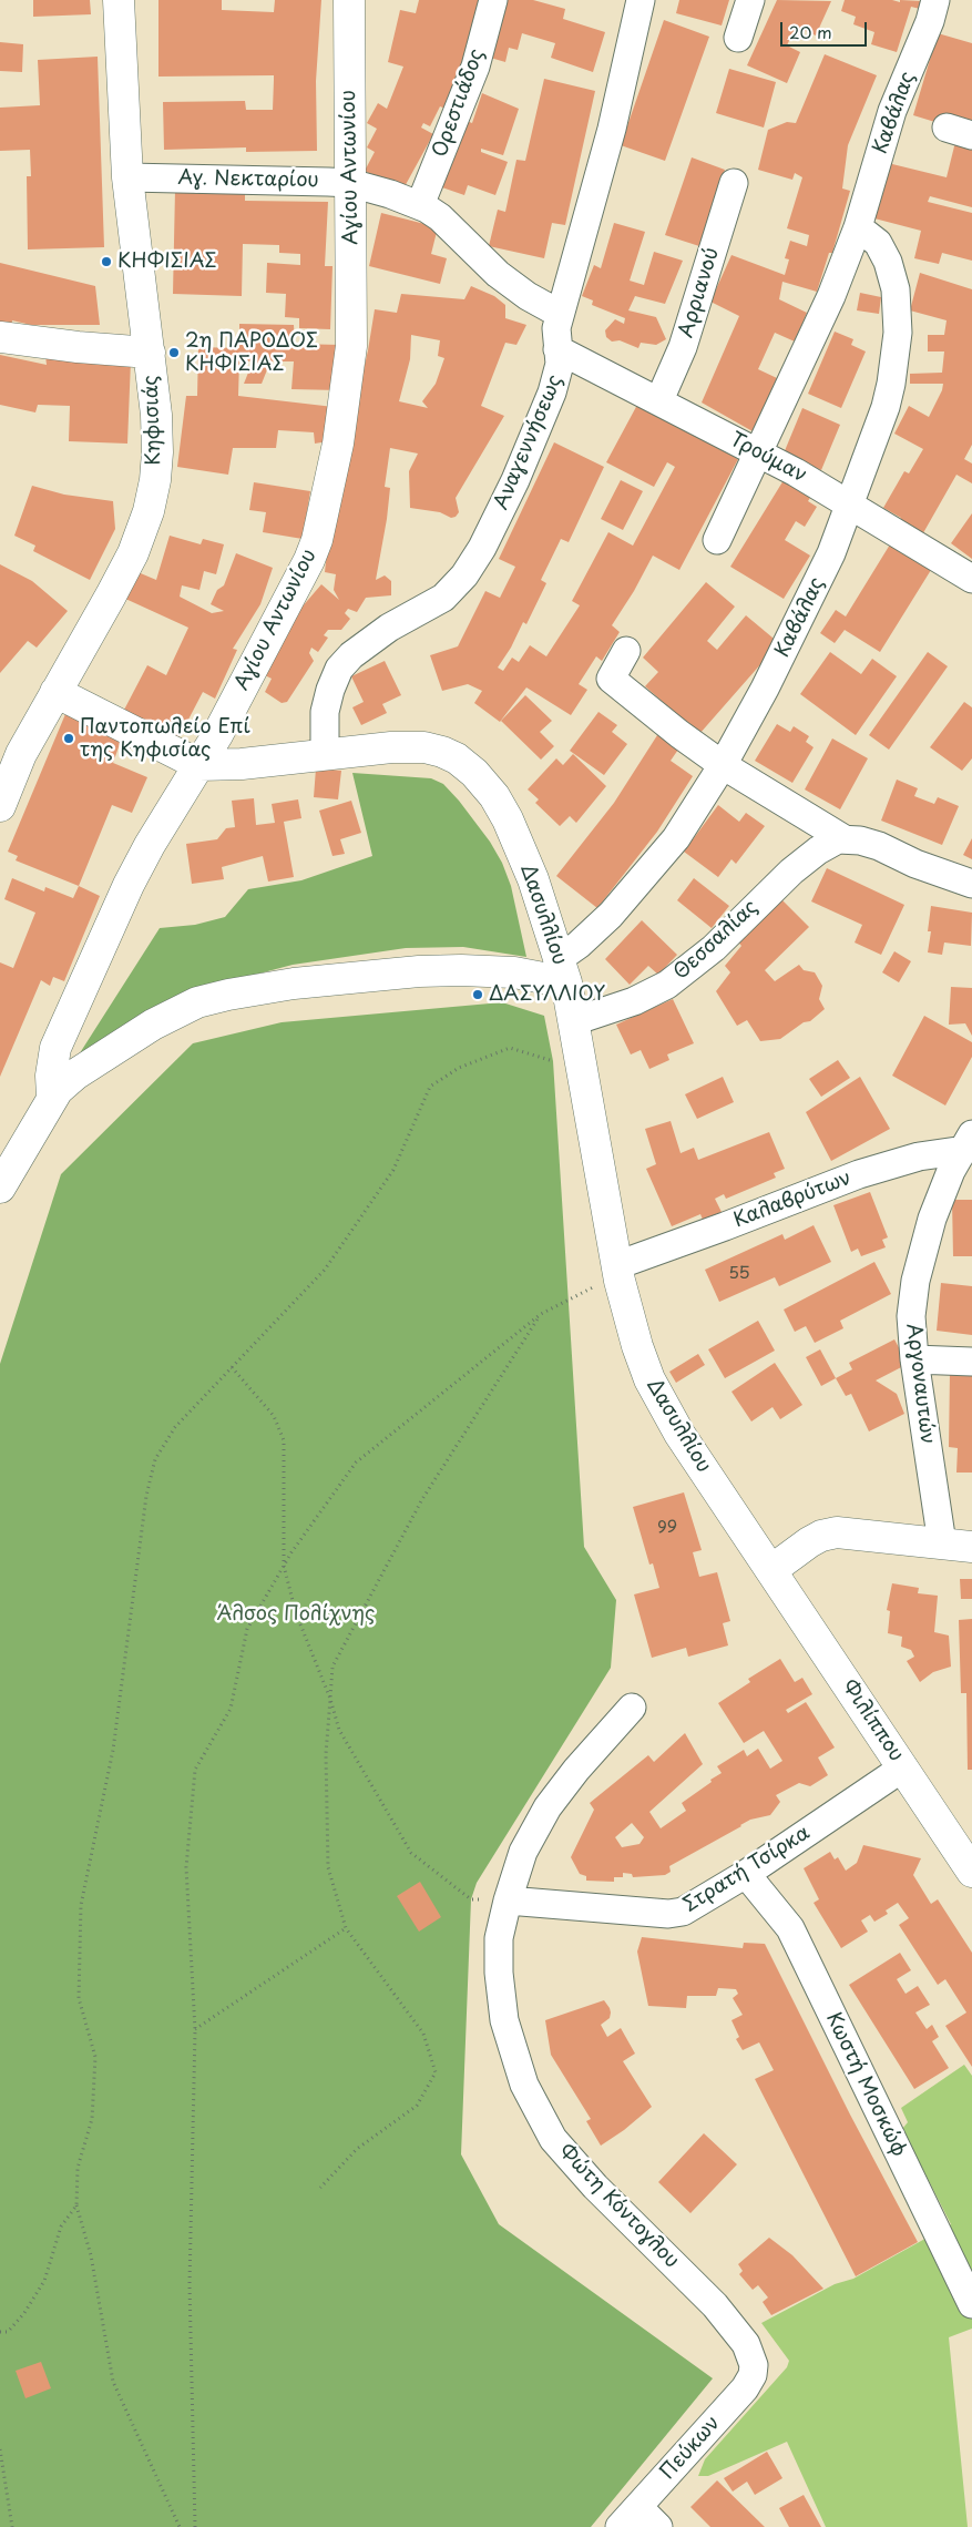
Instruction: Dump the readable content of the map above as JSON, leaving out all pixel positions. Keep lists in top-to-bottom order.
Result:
{
  "streets": {
    "street": [
      "Ορεστιάδος",
      "Καβάλας",
      "Αγίου Αντωνίου",
      "Αγ. Νεκταρίου",
      "Αρριανού",
      "Κηφισιάς",
      "Αναγεννήσεως",
      "Τρούμαν",
      "Δασυλλίου",
      "Θεσσαλίας",
      "Καλαβρύτων",
      "Αργοναυτών",
      "Φιλίππου",
      "Στρατή Τσίρκα",
      "Κωστή Μοσκώφ",
      "Φώτη Κόντογλου",
      "Πεύκων"
    ]
  },
  "crossings": [
    ["Ορεστιάδος", "Αγ. Νεκταρίου"],
    ["Καβάλας", "Τρούμαν"],
    ["Καβάλας", "Δασυλλίου"],
    ["Αγίου Αντωνίου", "Αγ. Νεκταρίου"],
    ["Αγίου Αντωνίου", "Δασυλλίου"],
    ["Αγ. Νεκταρίου", "Κηφισιάς"],
    ["Αγ. Νεκταρίου", "Αναγεννήσεως"],
    ["Αρριανού", "Τρούμαν"],
    ["Κηφισιάς", "Δασυλλίου"],
    ["Αναγεννήσεως", "Τρούμαν"],
    ["Αναγεννήσεως", "Δασυλλίου"],
    ["Δασυλλίου", "Θεσσαλίας"],
    ["Δασυλλίου", "Καλαβρύτων"],
    ["Δασυλλίου", "Φιλίππου"],
    ["Καλαβρύτων", "Αργοναυτών"],
    ["Φιλίππου", "Στρατή Τσίρκα"],
    ["Στρατή Τσίρκα", "Κωστή Μοσκώφ"],
    ["Στρατή Τσίρκα", "Φώτη Κόντογλου"],
    ["Φώτη Κόντογλου", "Πεύκων"]
  ],
  "parks": ["Άλσος Πολίχνης"],
  "places": [
    "ΚΗΦΙΣΙΑΣ",
    "2η ΠΑΡΟΔΟΣ ΚΗΦΙΣΙΑΣ",
    "Παντοπωλείο Επί της Κηφισίας",
    "ΔΑΣΥΛΛΙΟΥ"
  ],
  "house_numbers": ["55", "99"],
  "scale_bar": "20 m"
}
